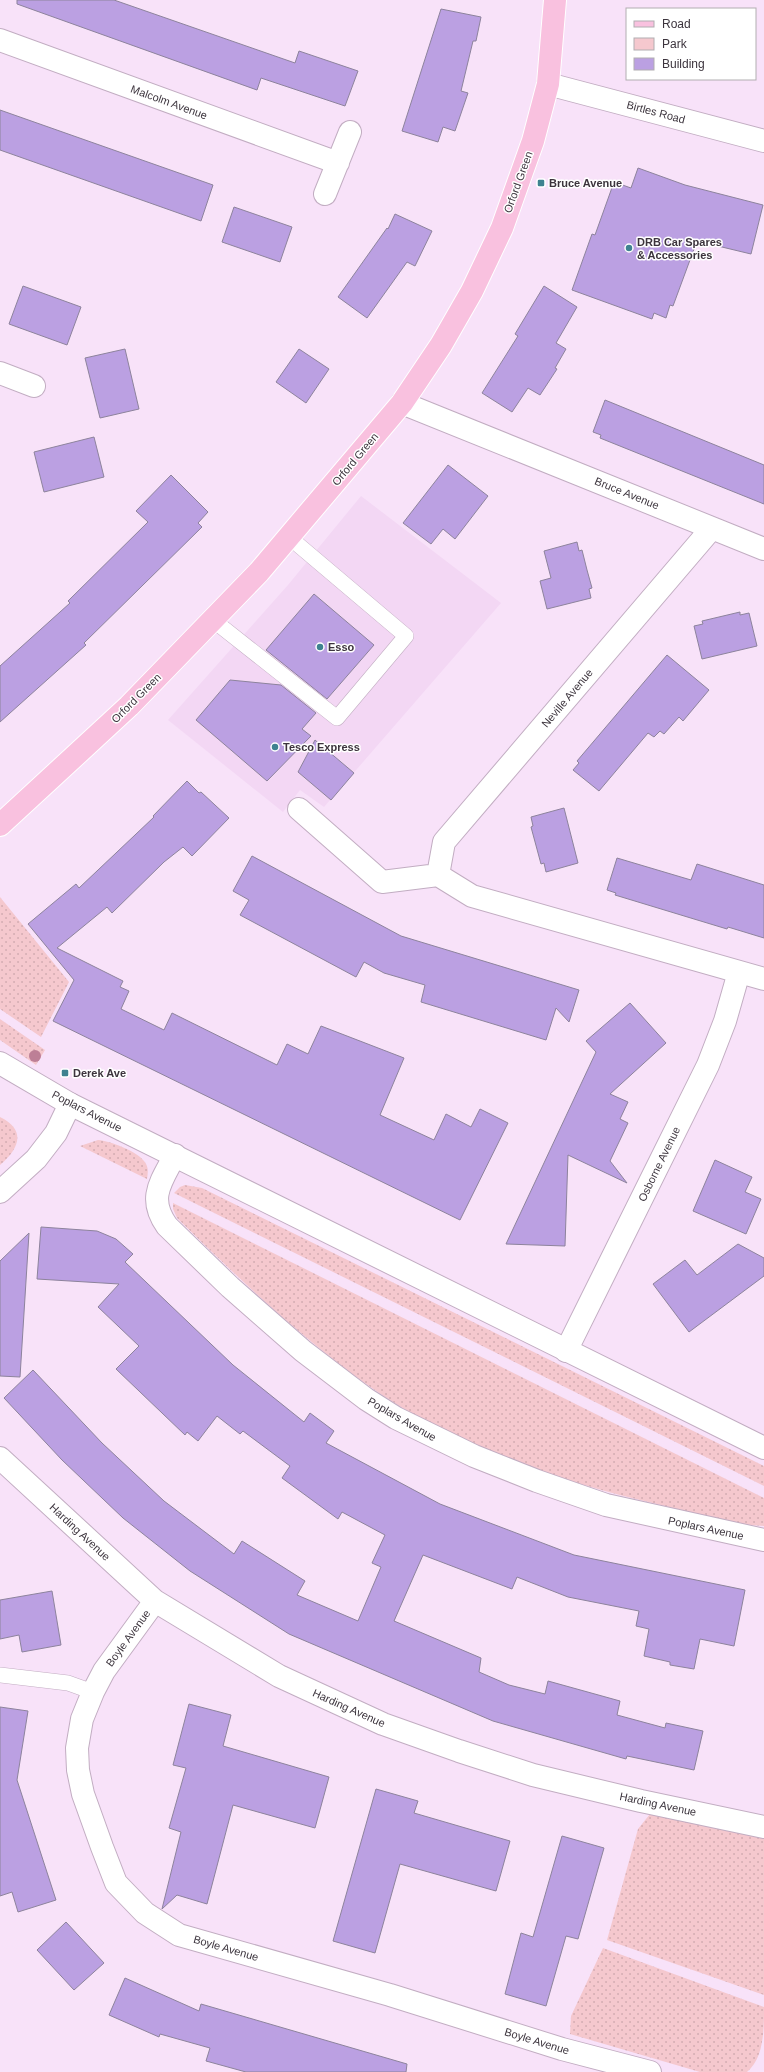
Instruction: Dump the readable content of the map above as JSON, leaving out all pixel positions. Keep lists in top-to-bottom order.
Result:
{
  "streets": {
    "main road": ["Orford Green"],
    "street": [
      "Malcolm Avenue",
      "Birtles Road",
      "Bruce Avenue",
      "Neville Avenue",
      "Poplars Avenue",
      "Osborne Avenue",
      "Harding Avenue",
      "Boyle Avenue"
    ]
  },
  "crossings": [
    ["Birtles Road", "Orford Green"],
    ["Orford Green", "Bruce Avenue"],
    ["Bruce Avenue", "Neville Avenue"],
    ["Poplars Avenue", "Osborne Avenue"],
    ["Harding Avenue", "Boyle Avenue"]
  ],
  "places": {
    "transit": ["Bruce Avenue", "Derek Ave"],
    "other": ["DRB Car Spares & Accessories", "Esso", "Tesco Express"]
  },
  "legend": ["Road", "Park", "Building"]
}
